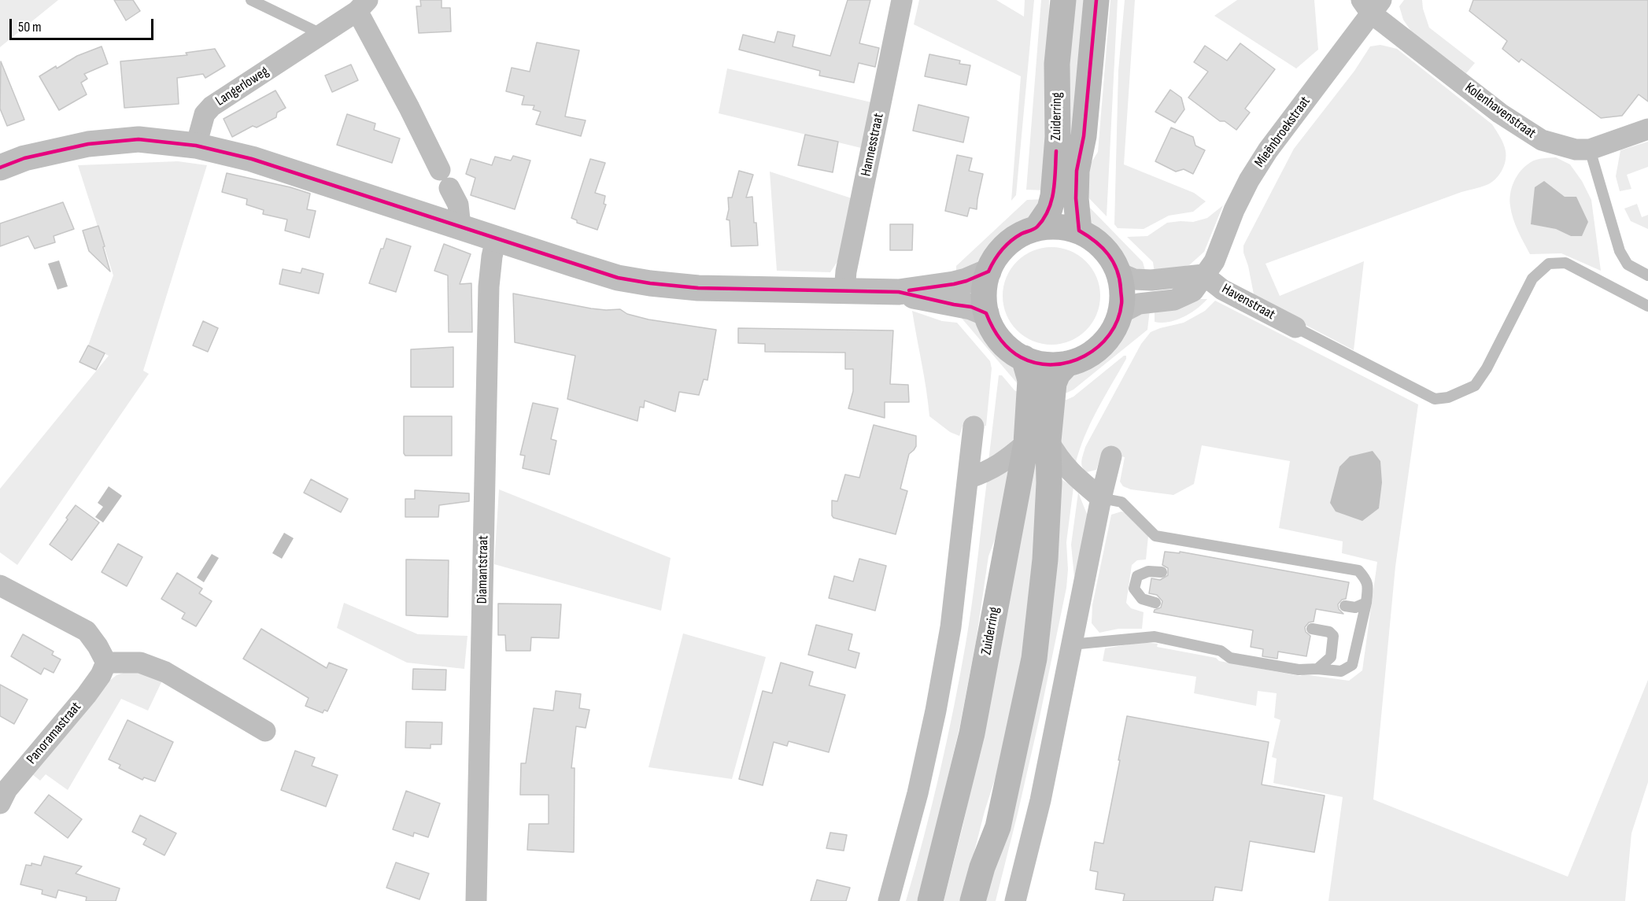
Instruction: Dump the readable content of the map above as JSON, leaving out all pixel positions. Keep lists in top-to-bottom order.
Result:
{
  "streets": {
    "main road": ["Zuiderring"],
    "street": [
      "Langerloweg",
      "Kolenhavenstraat",
      "Mieënbroekstraat",
      "Hannesstraat",
      "Havenstraat",
      "Diamantstraat",
      "Panoramastraat"
    ]
  },
  "crossings": [
    ["Kolenhavenstraat", "Mieënbroekstraat"],
    ["Zuiderring", "Mieënbroekstraat"],
    ["Mieënbroekstraat", "Havenstraat"]
  ],
  "scale_bar": "50 m"
}
